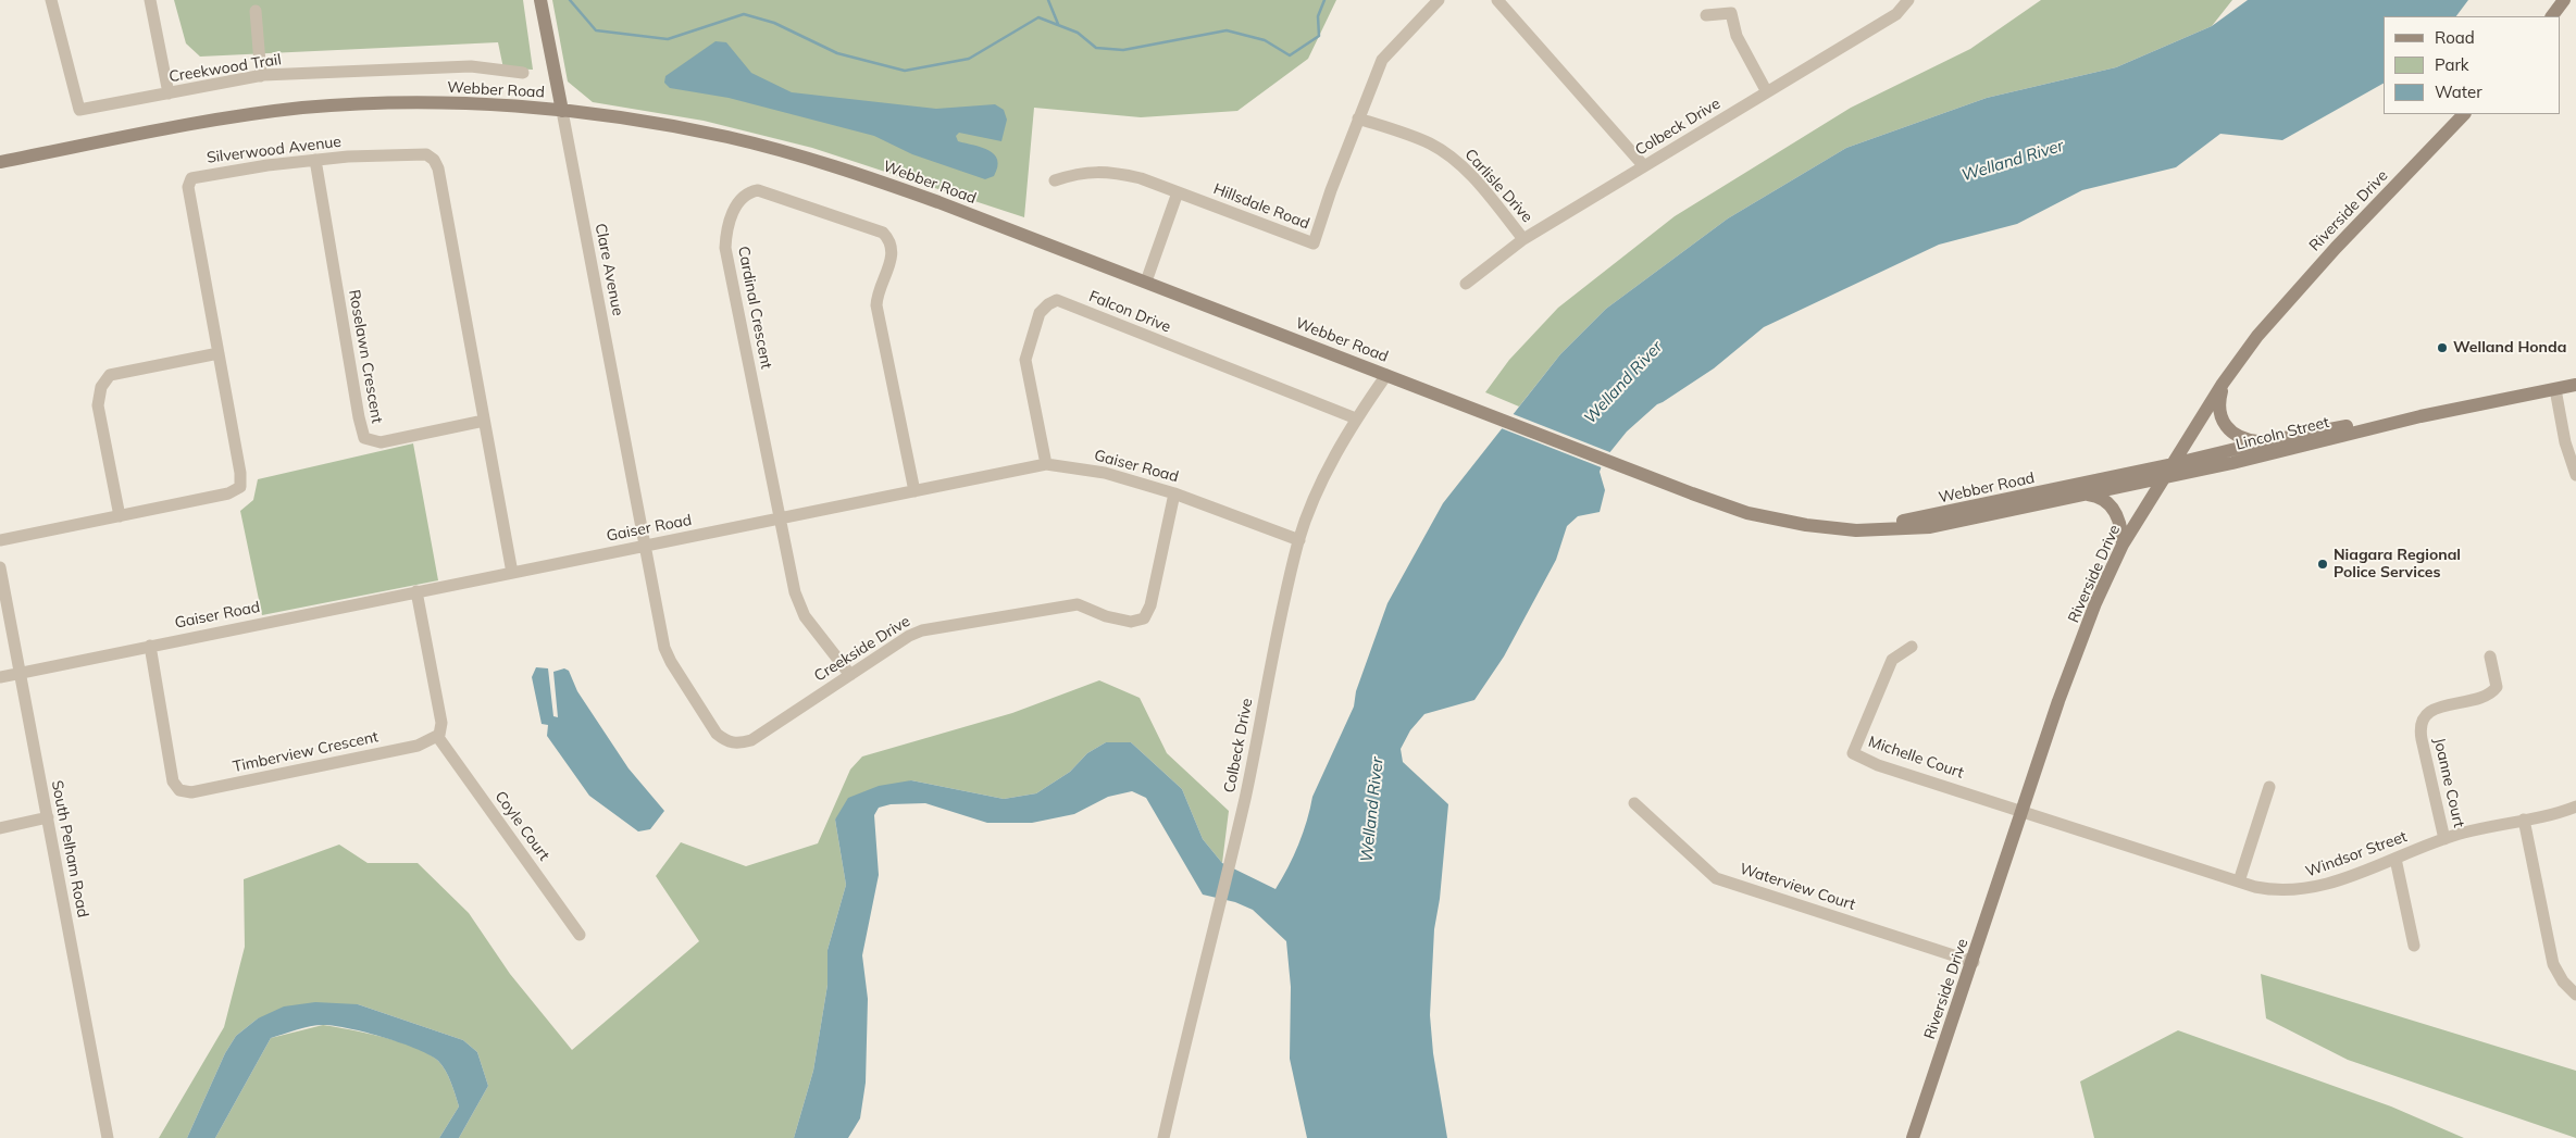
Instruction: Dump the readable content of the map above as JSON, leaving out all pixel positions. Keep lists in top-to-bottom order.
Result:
{
  "streets": {
    "main road": [
      "Webber Road",
      "Riverside Drive",
      "Clare Avenue",
      "Lincoln Street"
    ],
    "street": [
      "Creekwood Trail",
      "Colbeck Drive",
      "Silverwood Avenue",
      "Carlisle Drive",
      "Hillsdale Road",
      "Cardinal Crescent",
      "Falcon Drive",
      "Roselawn Crescent",
      "Gaiser Road",
      "Creekside Drive",
      "Timberview Crescent",
      "Michelle Court",
      "Joanne Court",
      "Coyle Court",
      "South Pelham Road",
      "Windsor Street",
      "Waterview Court"
    ]
  },
  "crossings": [
    ["Webber Road", "Colbeck Drive"],
    ["Webber Road", "Riverside Drive"],
    ["Webber Road", "Clare Avenue"],
    ["Webber Road", "Lincoln Street"],
    ["Colbeck Drive", "Carlisle Drive"],
    ["Colbeck Drive", "Falcon Drive"],
    ["Colbeck Drive", "Gaiser Road"],
    ["Silverwood Avenue", "Roselawn Crescent"],
    ["Silverwood Avenue", "Gaiser Road"],
    ["Carlisle Drive", "Hillsdale Road"],
    ["Riverside Drive", "Lincoln Street"],
    ["Riverside Drive", "Michelle Court"],
    ["Riverside Drive", "Windsor Street"],
    ["Riverside Drive", "Waterview Court"],
    ["Clare Avenue", "Gaiser Road"],
    ["Clare Avenue", "Creekside Drive"],
    ["Cardinal Crescent", "Gaiser Road"],
    ["Falcon Drive", "Gaiser Road"],
    ["Gaiser Road", "Creekside Drive"],
    ["Gaiser Road", "Timberview Crescent"],
    ["Gaiser Road", "South Pelham Road"],
    ["Timberview Crescent", "Coyle Court"],
    ["Michelle Court", "Windsor Street"],
    ["Joanne Court", "Windsor Street"]
  ],
  "water": ["Welland River"],
  "places": ["Welland Honda", "Niagara Regional Police Services"],
  "legend": ["Road", "Park", "Water"]
}
